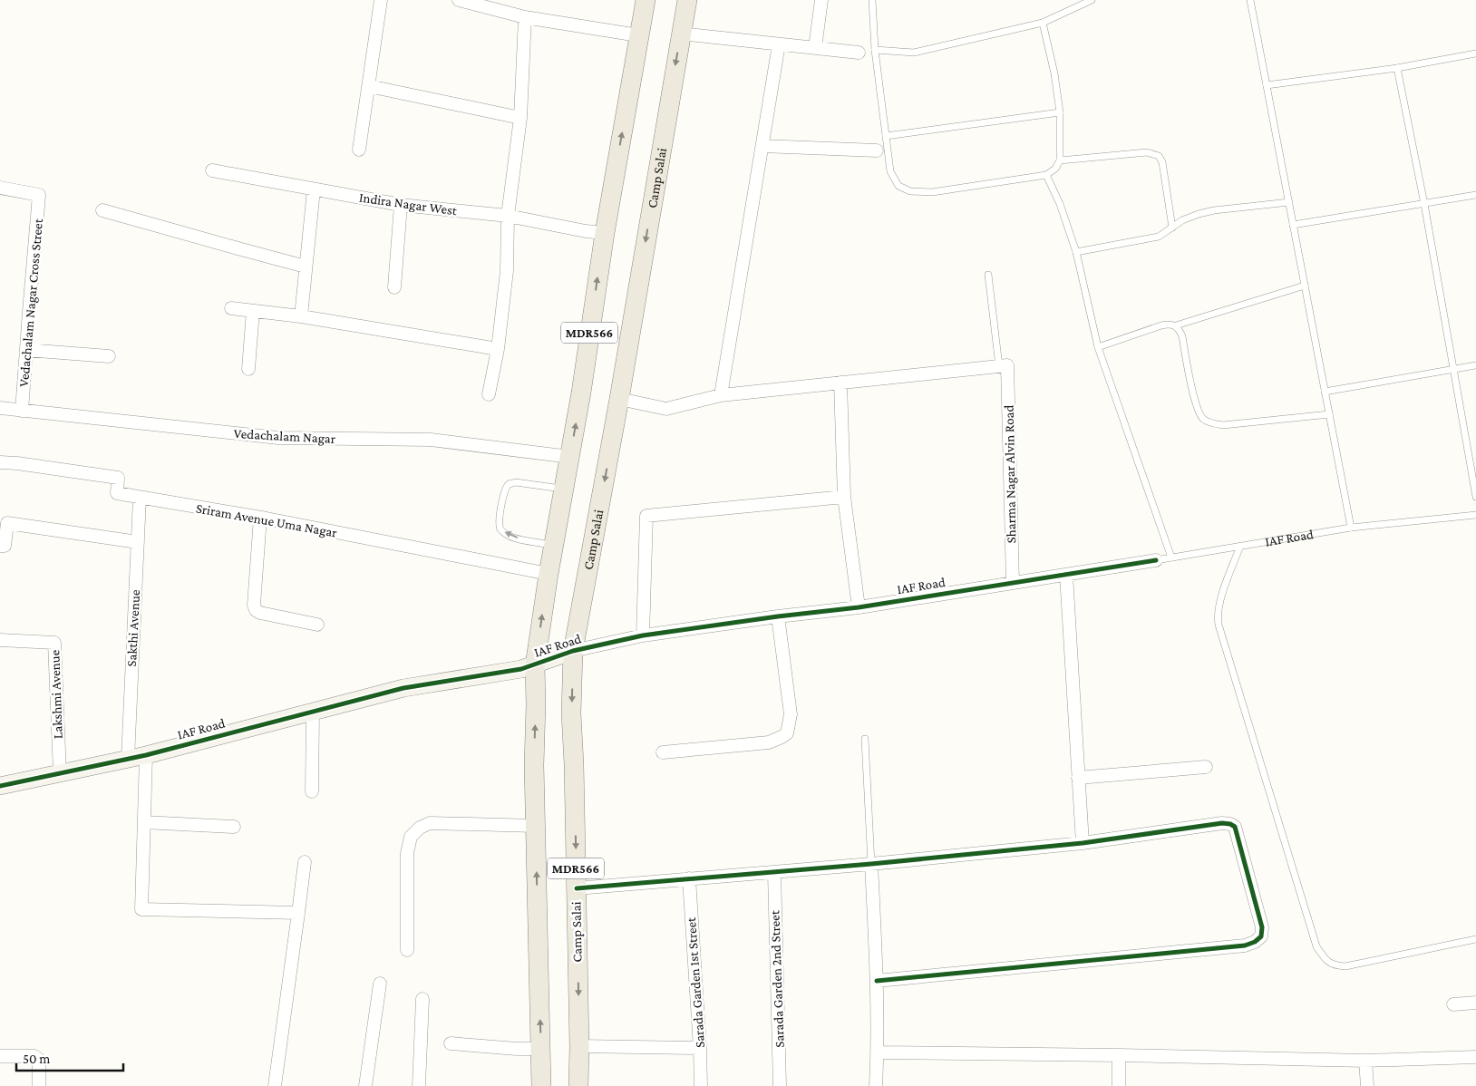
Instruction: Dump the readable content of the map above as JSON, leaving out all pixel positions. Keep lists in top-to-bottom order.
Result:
{
  "streets": {
    "main road": ["Camp Salai", "MDR566"],
    "street": [
      "Indira Nagar West",
      "Vedachalam Nagar Cross Street",
      "Vedachalam Nagar",
      "Sharma Nagar Alvin Road",
      "Sriram Avenue Uma Nagar",
      "IAF Road",
      "Sakthi Avenue",
      "Lakshmi Avenue",
      "Sarada Garden 2nd Street",
      "Sarada Garden 1st Street"
    ]
  },
  "crossings": [
    ["Camp Salai", "IAF Road"],
    ["Indira Nagar West", "MDR566"],
    ["Vedachalam Nagar Cross Street", "Vedachalam Nagar"],
    ["MDR566", "Vedachalam Nagar"],
    ["MDR566", "Sriram Avenue Uma Nagar"],
    ["MDR566", "IAF Road"],
    ["Sharma Nagar Alvin Road", "IAF Road"],
    ["Sriram Avenue Uma Nagar", "Sakthi Avenue"],
    ["IAF Road", "Sakthi Avenue"],
    ["IAF Road", "Lakshmi Avenue"]
  ],
  "scale_bar": "50 m"
}
